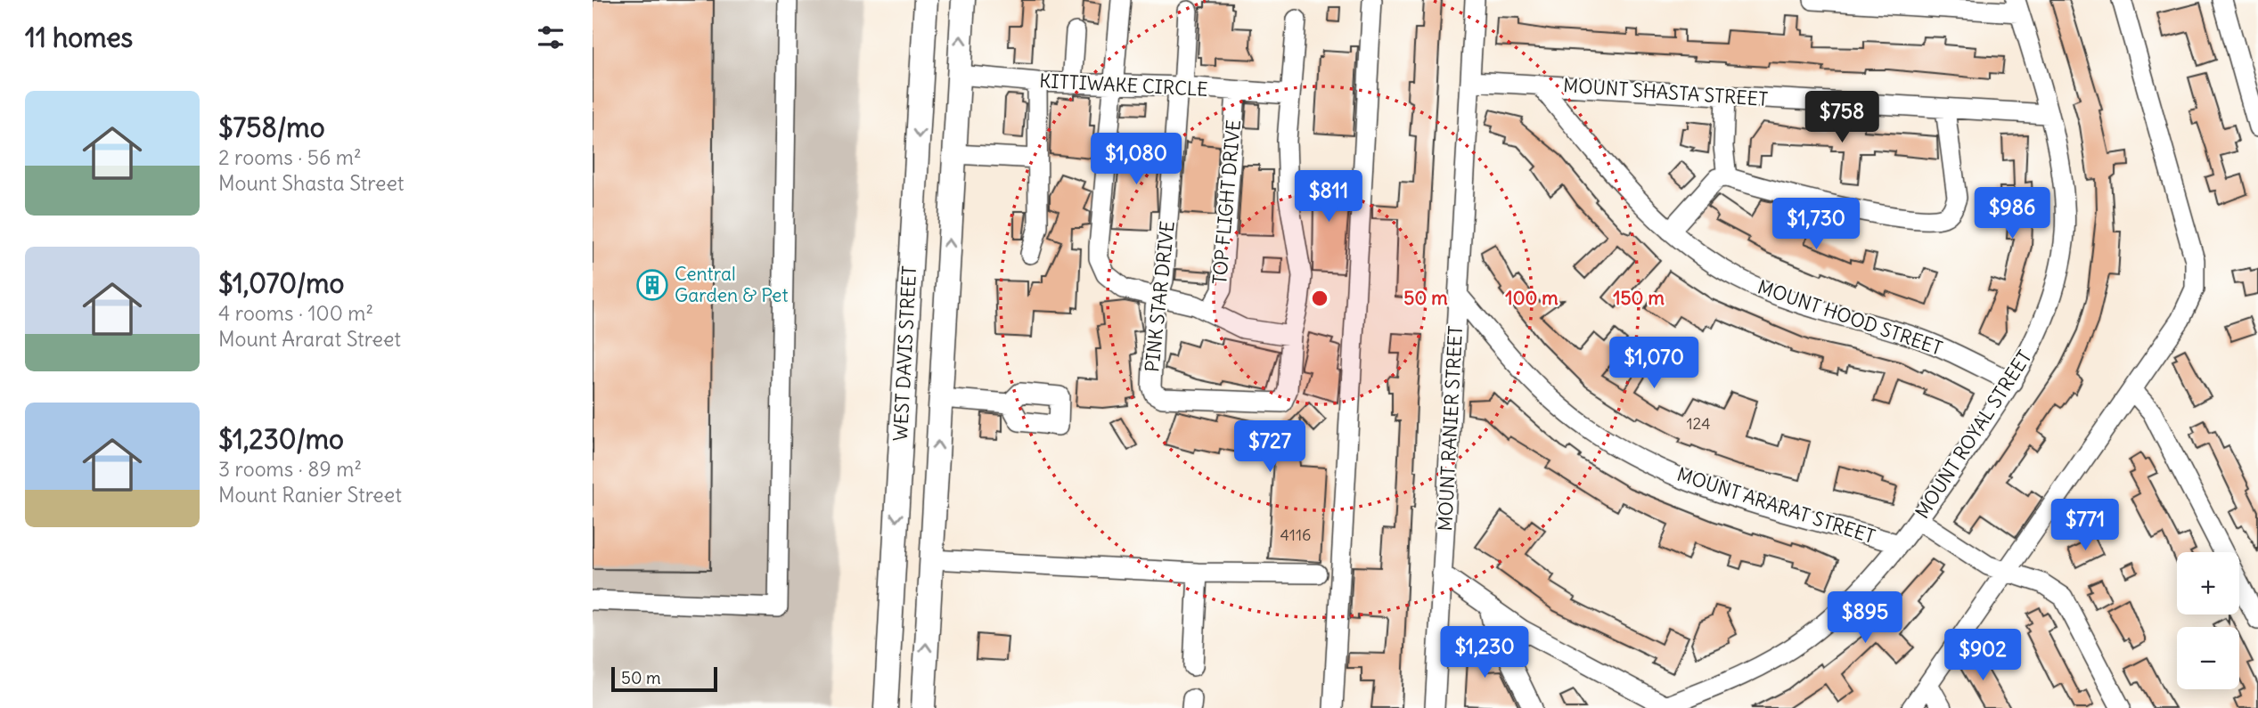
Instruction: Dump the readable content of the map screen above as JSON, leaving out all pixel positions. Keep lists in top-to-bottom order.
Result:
{
  "streets": {
    "main road": ["WEST DAVIS STREET"],
    "street": [
      "KITTIWAKE CIRCLE",
      "MOUNT SHASTA STREET",
      "TOP FLIGHT DRIVE",
      "PINK STAR DRIVE",
      "MOUNT HOOD STREET",
      "MOUNT RANIER STREET",
      "MOUNT ROYAL STREET",
      "MOUNT ARARAT STREET"
    ]
  },
  "crossings": [
    ["KITTIWAKE CIRCLE", "TOP FLIGHT DRIVE"],
    ["KITTIWAKE CIRCLE", "PINK STAR DRIVE"],
    ["KITTIWAKE CIRCLE", "WEST DAVIS STREET"],
    ["MOUNT SHASTA STREET", "MOUNT HOOD STREET"],
    ["MOUNT SHASTA STREET", "MOUNT RANIER STREET"],
    ["MOUNT SHASTA STREET", "MOUNT ROYAL STREET"],
    ["MOUNT HOOD STREET", "MOUNT ROYAL STREET"],
    ["MOUNT RANIER STREET", "MOUNT ARARAT STREET"],
    ["MOUNT ROYAL STREET", "MOUNT ARARAT STREET"]
  ],
  "places": {
    "building": ["Central Garden & Pet"]
  },
  "house_numbers": ["124", "4116"],
  "scale_bar": "50 m",
  "page": {
    "heading": "11 homes",
    "list": [
      {
        "name": "$758/mo",
        "note": "2 rooms · 56 m² · Mount Shasta Street"
      },
      {
        "name": "$1,070/mo",
        "note": "4 rooms · 100 m² · Mount Ararat Street"
      },
      {
        "name": "$1,230/mo",
        "note": "3 rooms · 89 m² · Mount Ranier Street"
      }
    ],
    "price": [
      "$758",
      "$1,080",
      "$811",
      "$986",
      "$1,730",
      "$1,070",
      "$727",
      "$771",
      "$895",
      "$1,230",
      "$902"
    ],
    "map_buttons": ["+", "−"],
    "scale": "50 m"
  },
  "rings": ["50 m", "100 m", "150 m"]
}
